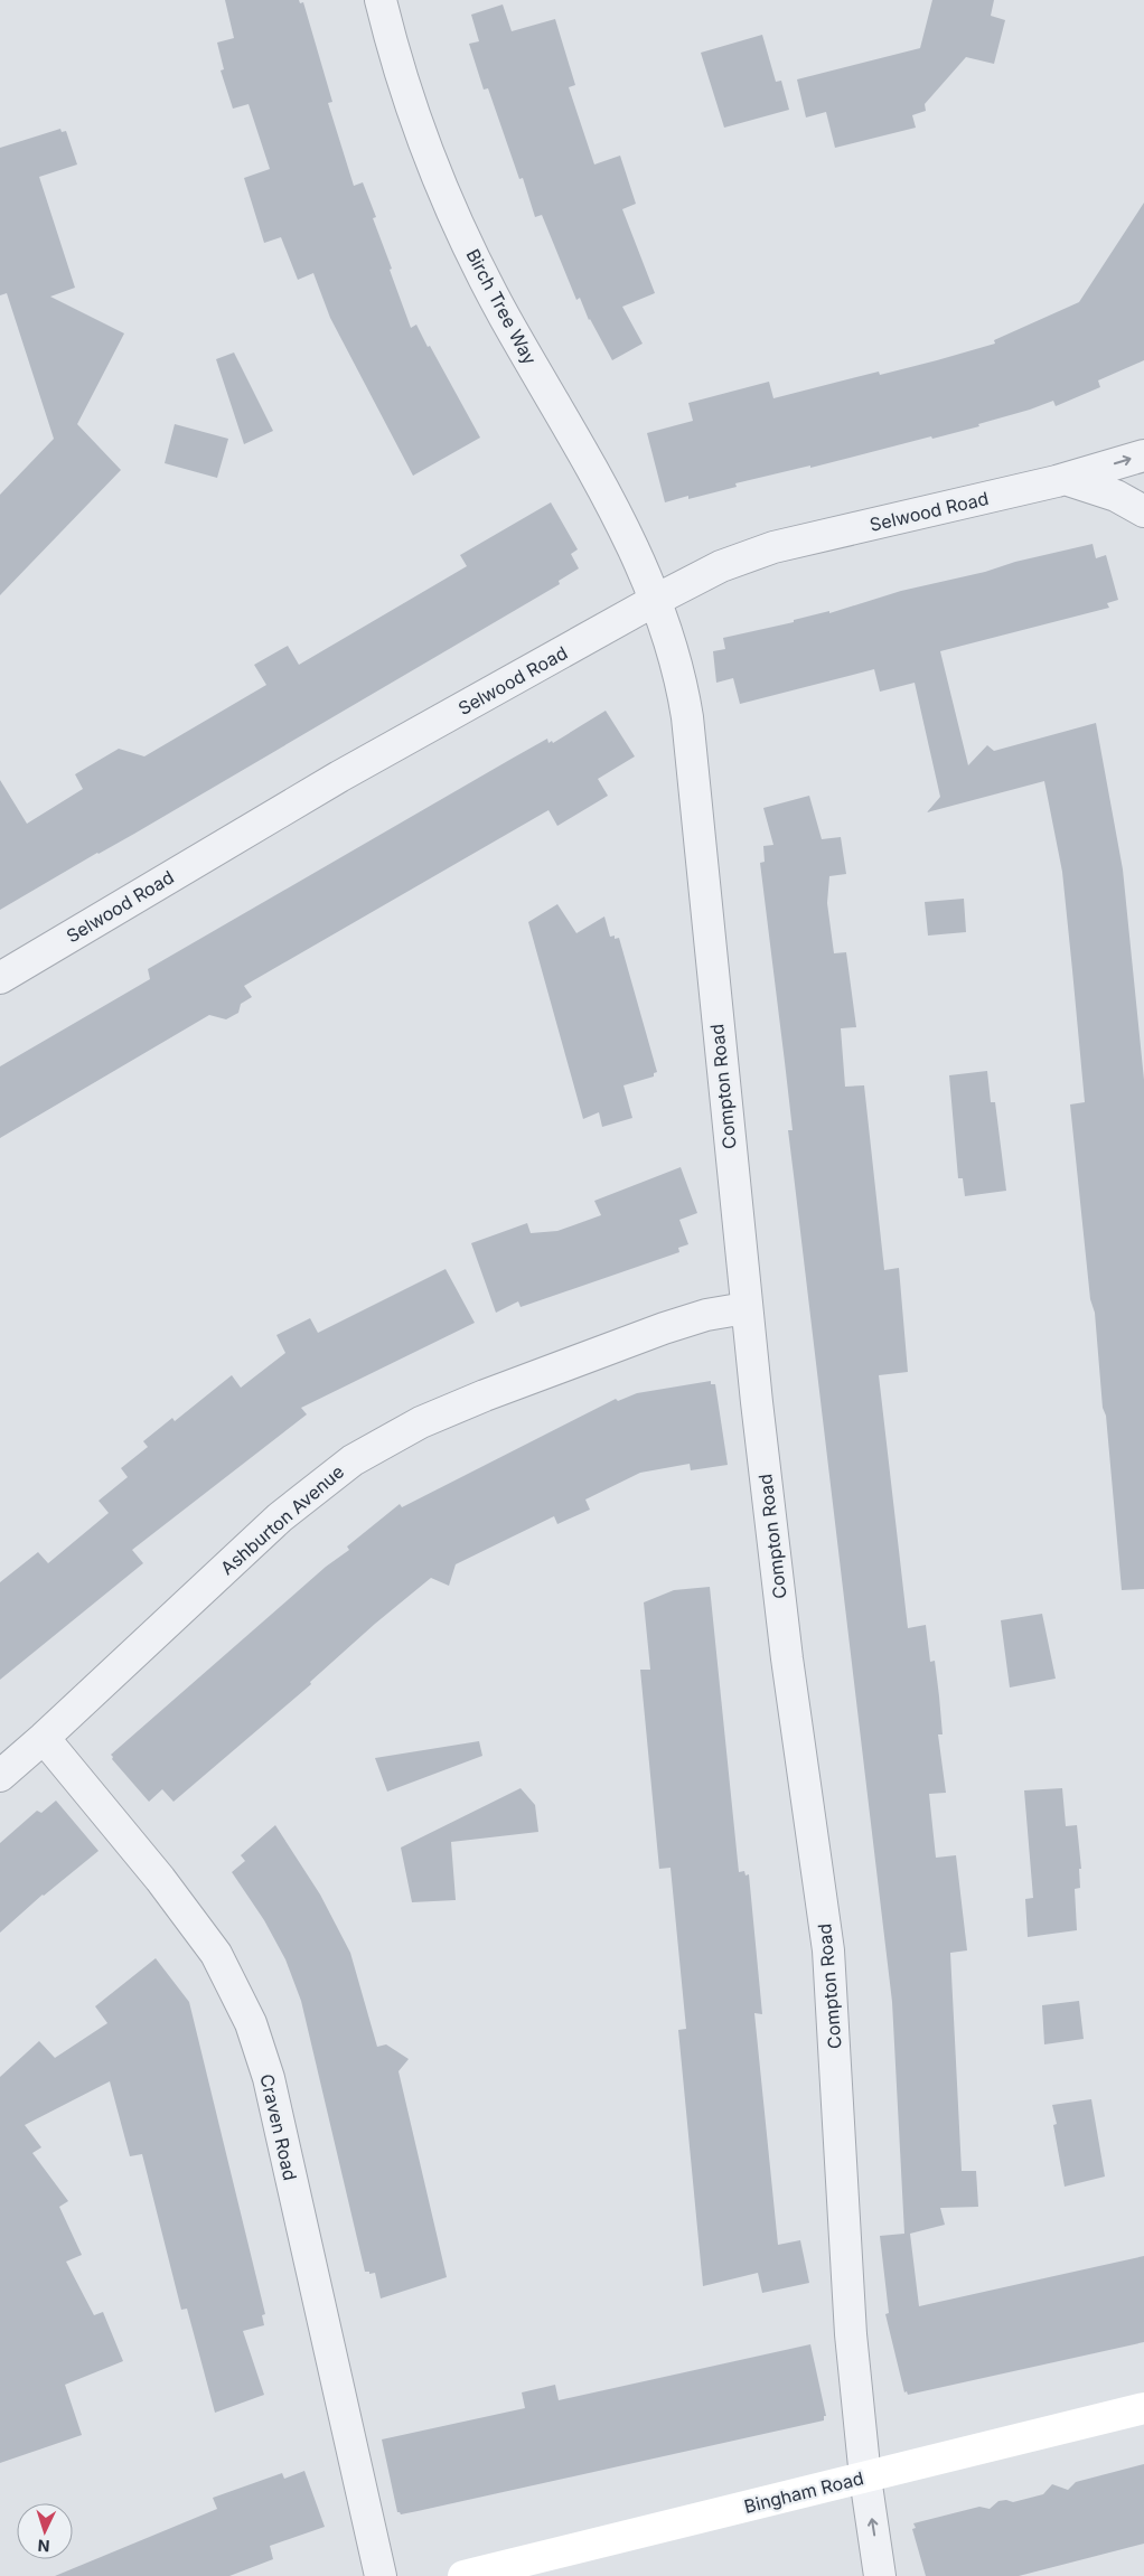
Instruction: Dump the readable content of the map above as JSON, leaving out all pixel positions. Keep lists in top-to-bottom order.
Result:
{
  "streets": {
    "street": [
      "Birch Tree Way",
      "Selwood Road",
      "Compton Road",
      "Ashburton Avenue",
      "Craven Road",
      "Bingham Road"
    ]
  },
  "crossings": [
    ["Birch Tree Way", "Selwood Road"],
    ["Birch Tree Way", "Compton Road"],
    ["Selwood Road", "Compton Road"],
    ["Compton Road", "Ashburton Avenue"],
    ["Compton Road", "Bingham Road"],
    ["Ashburton Avenue", "Craven Road"]
  ],
  "north": "bottom"
}
